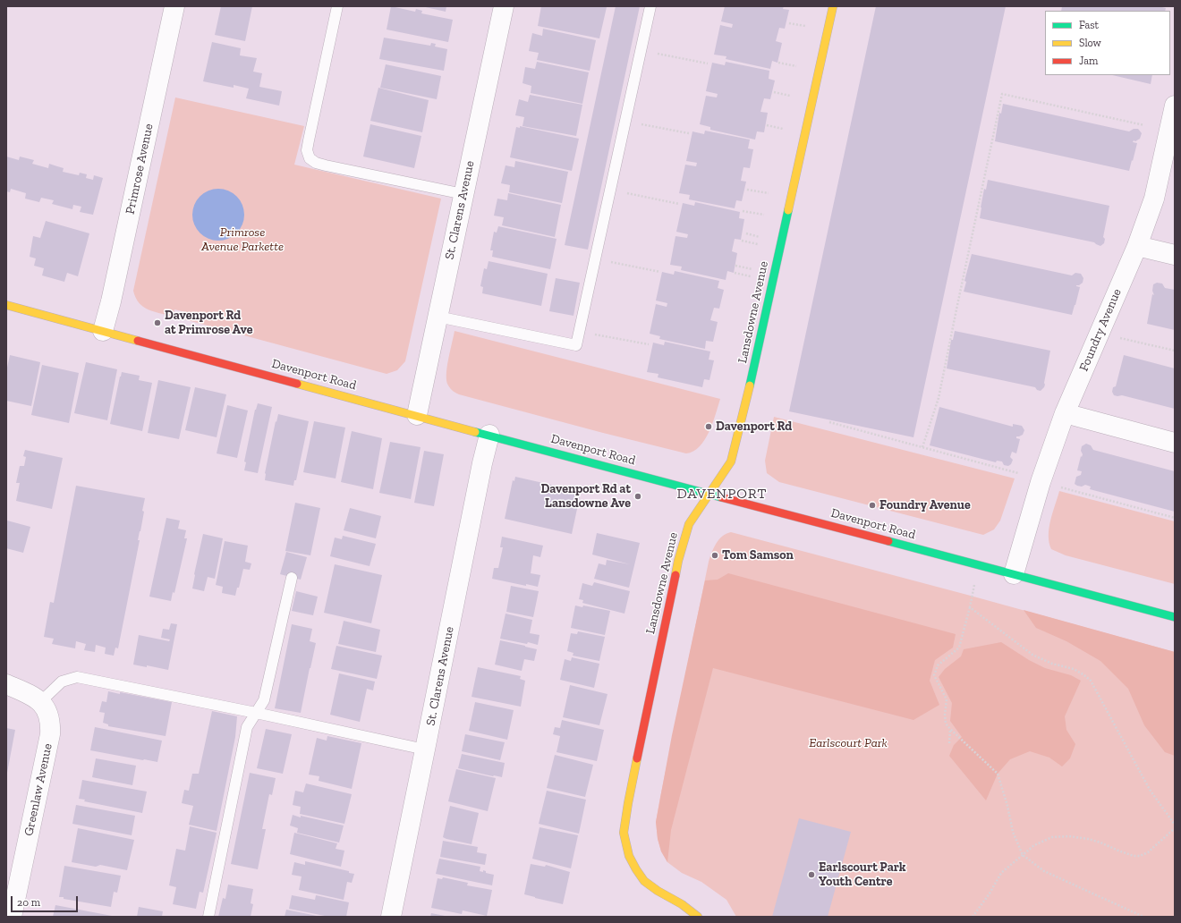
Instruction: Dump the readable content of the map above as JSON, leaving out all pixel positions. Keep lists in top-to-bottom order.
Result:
{
  "streets": {
    "street": [
      "Primrose Avenue",
      "St. Clarens Avenue",
      "Lansdowne Avenue",
      "Foundry Avenue",
      "Davenport Road",
      "Greenlaw Avenue"
    ]
  },
  "crossings": [
    ["Primrose Avenue", "Davenport Road"],
    ["St. Clarens Avenue", "Davenport Road"],
    ["Lansdowne Avenue", "Davenport Road"],
    ["Foundry Avenue", "Davenport Road"]
  ],
  "districts": ["DAVENPORT"],
  "parks": ["Primrose Avenue Parkette", "Earlscourt Park"],
  "places": [
    "Davenport Rd at Primrose Ave",
    "Davenport Rd",
    "Davenport Rd at Lansdowne Ave",
    "Foundry Avenue",
    "Tom Samson",
    "Earlscourt Park Youth Centre"
  ],
  "legend": ["Fast", "Slow", "Jam"],
  "scale_bar": "20 m"
}
